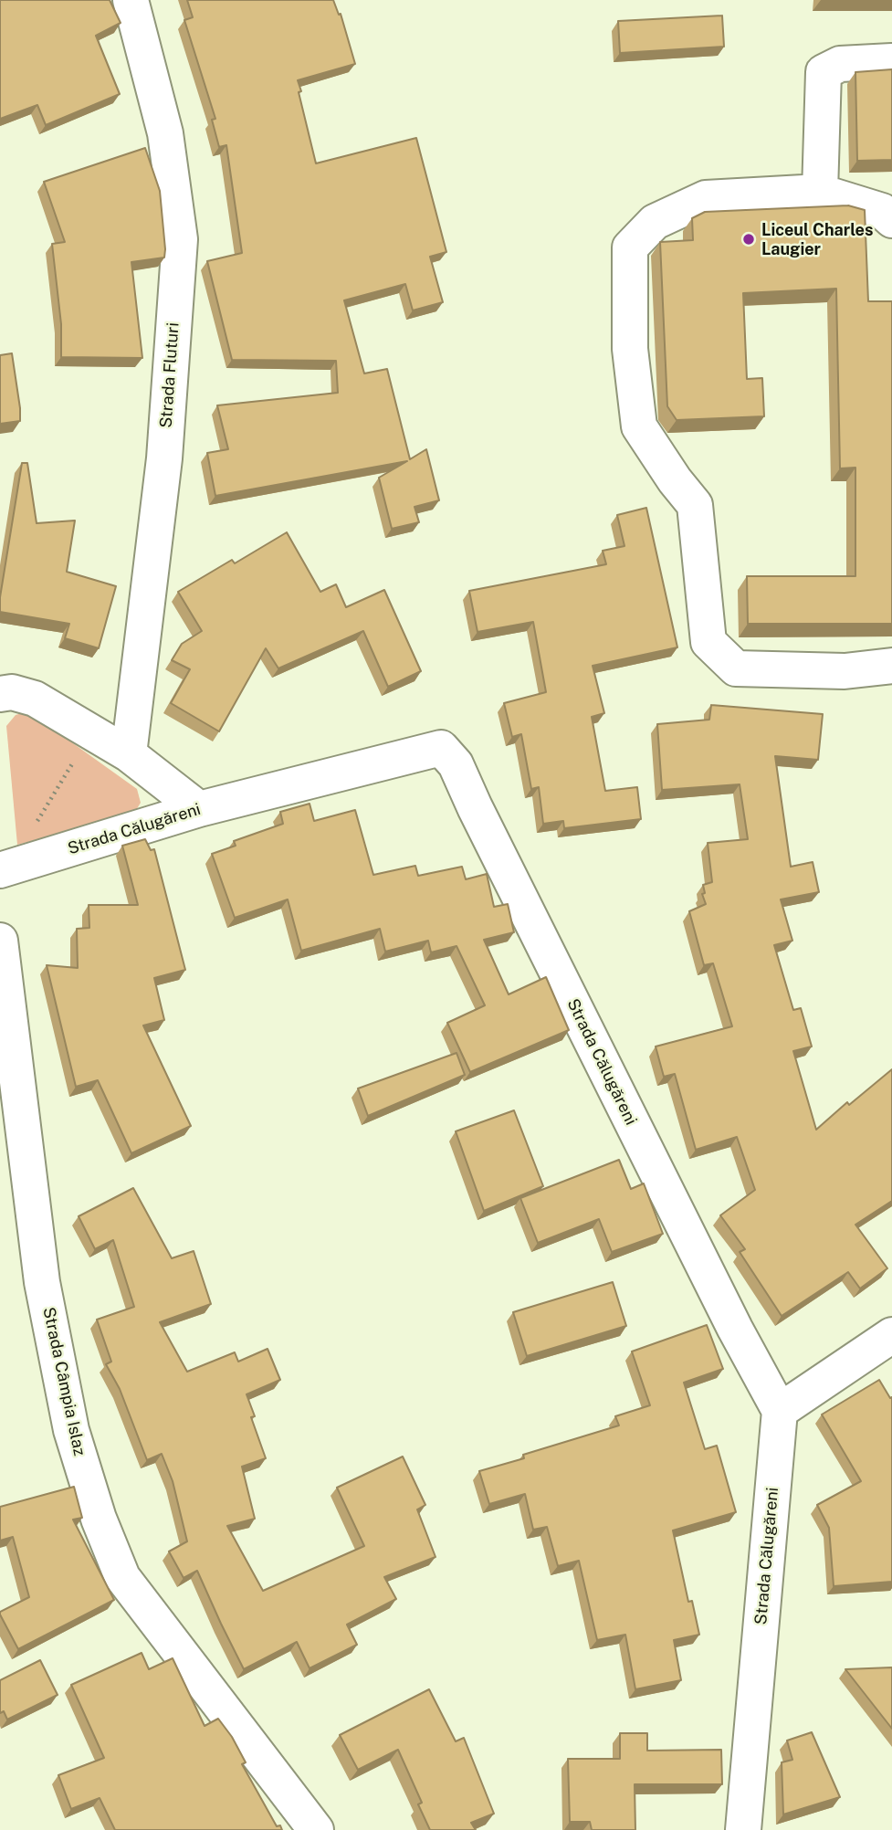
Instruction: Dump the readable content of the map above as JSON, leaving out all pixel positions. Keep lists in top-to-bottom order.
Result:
{
  "streets": {
    "street": ["Strada Fluturi", "Strada Călugăreni", "Strada Câmpia Islaz"]
  },
  "places": ["Liceul Charles Laugier"]
}
